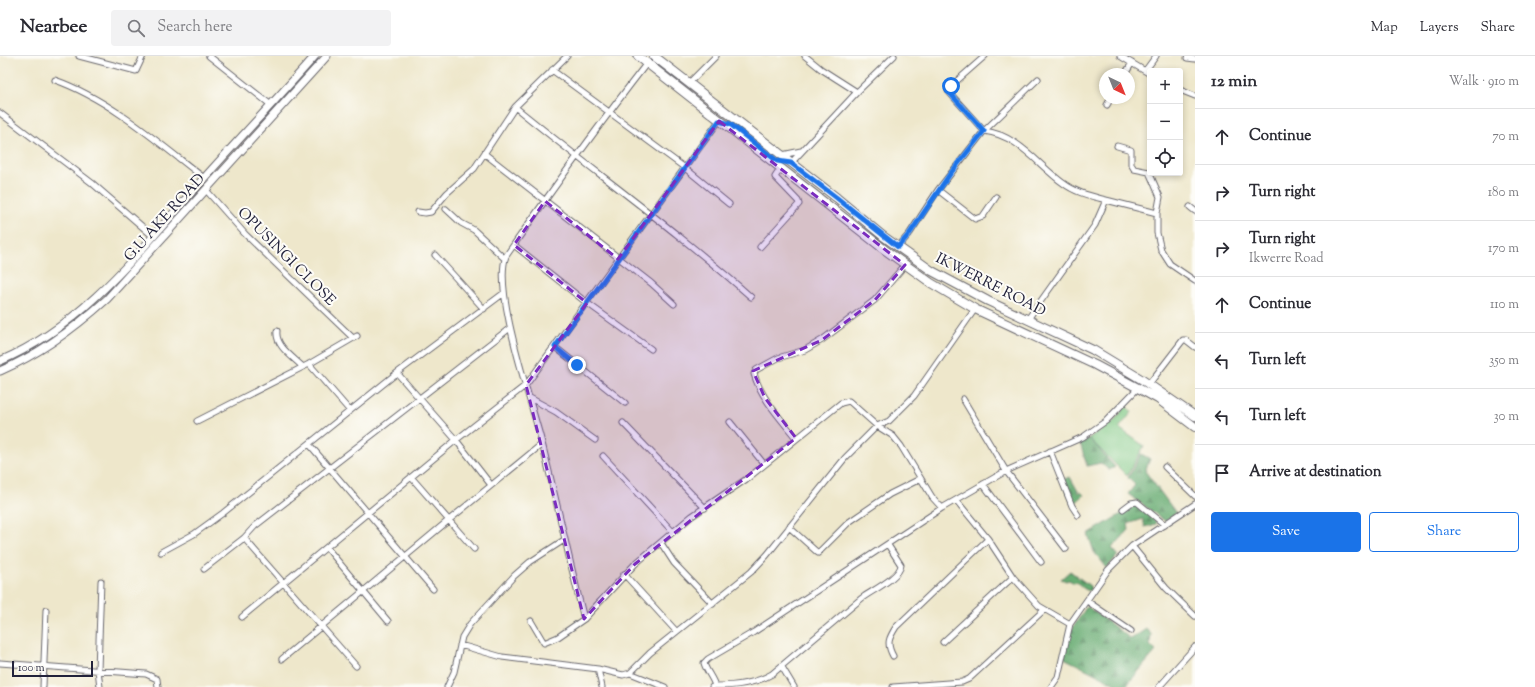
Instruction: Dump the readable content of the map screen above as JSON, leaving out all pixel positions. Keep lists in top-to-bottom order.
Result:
{
  "streets": {
    "main road": ["G.U AKE ROAD", "IKWERRE ROAD"],
    "street": ["OPUSINGI CLOSE"]
  },
  "crossings": [
    ["G.U AKE ROAD", "OPUSINGI CLOSE"]
  ],
  "scale_bar": "100 m",
  "north": "bottom right",
  "page": {
    "header": "Nearbee",
    "search": "Search here",
    "nav": ["Map", "Layers", "Share"],
    "heading": ["12 min", "Walk · 910 m"],
    "map_buttons": ["+", "−"],
    "list": [
      ["Continue", "70 m"],
      ["Turn right", "180 m"],
      ["Turn right", "Ikwerre Road", "170 m"],
      ["Continue", "110 m"],
      ["Turn left", "350 m"],
      ["Turn left", "30 m"],
      "Arrive at destination"
    ],
    "buttons": ["Save", "Share"],
    "scale": "100 m"
  }
}
